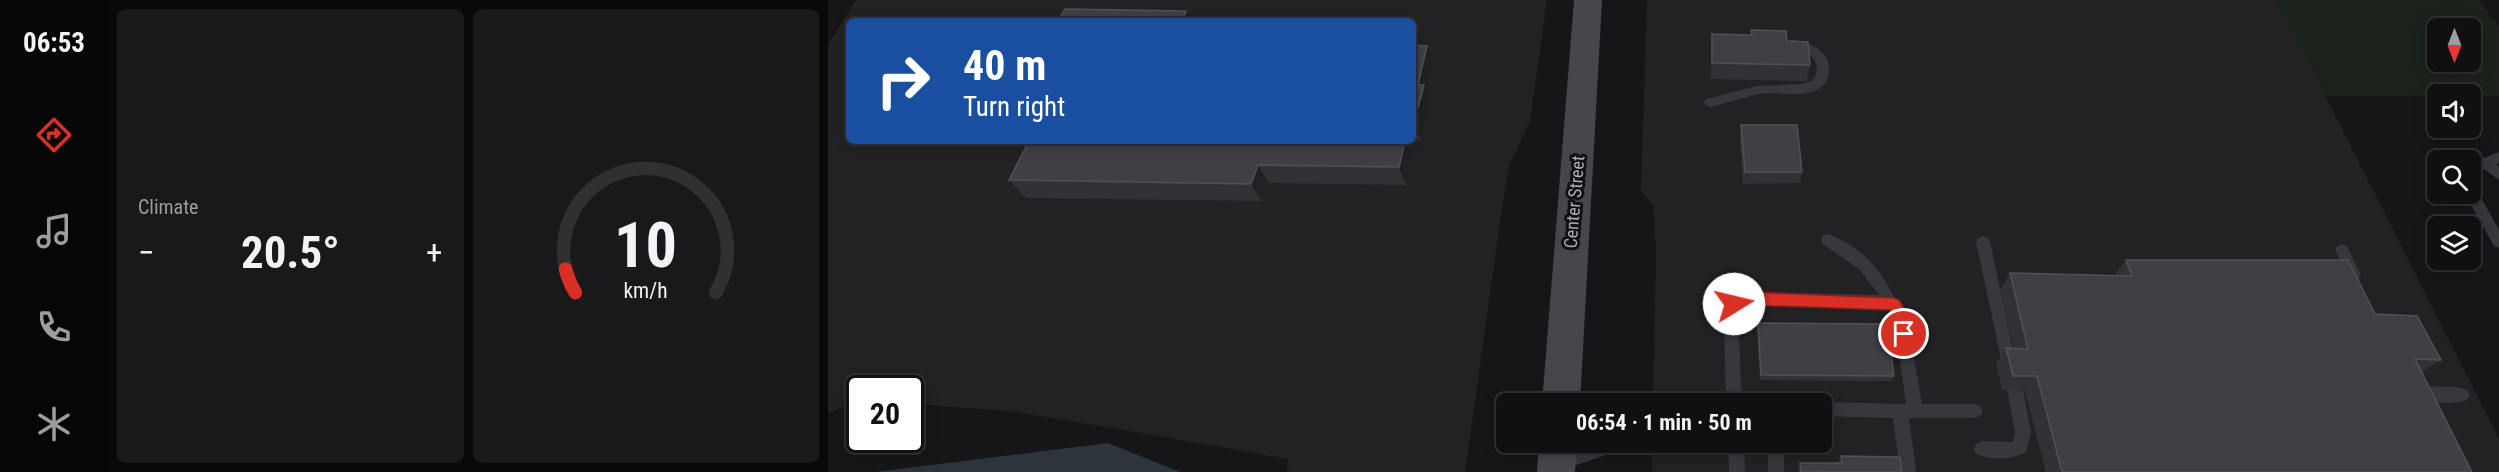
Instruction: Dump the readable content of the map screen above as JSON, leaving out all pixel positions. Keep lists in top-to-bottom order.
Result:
{
  "streets": {
    "main road": ["Center Street"]
  },
  "north": "bottom",
  "page": {
    "tabs": "06:53",
    "tile": "Climate",
    "turn": ["40 m", "Turn right"],
    "heat": ["−", "20.5°", "+"],
    "limit": "20",
    "trip": "06:54 · 1 min · 50 m",
    "gauge": ["10", "km/h"]
  }
}
